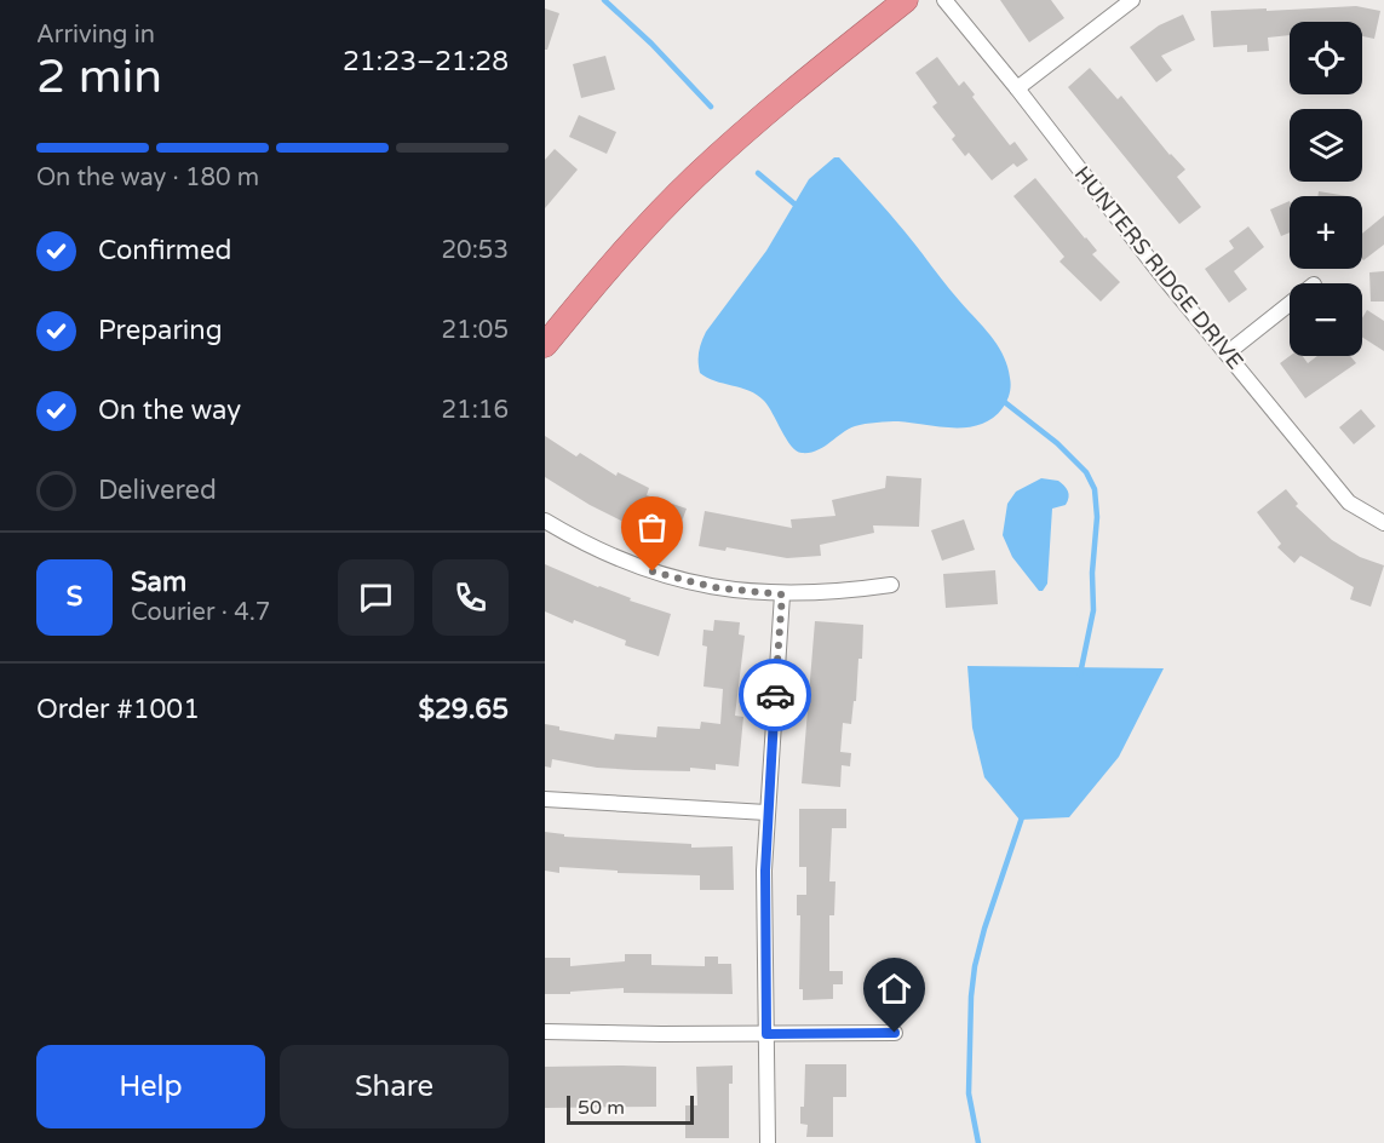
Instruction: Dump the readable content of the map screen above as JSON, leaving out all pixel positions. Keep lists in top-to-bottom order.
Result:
{
  "streets": {
    "street": ["HUNTERS RIDGE DRIVE"]
  },
  "scale_bar": "50 m",
  "page": {
    "heading": ["2 min", "Arriving in", "21:23–21:28"],
    "panel": [
      "Sam",
      "Courier · 4.7",
      "Order #1001",
      "$29.65"
    ],
    "map_buttons": ["+", "−"],
    "bar": "On the way · 180 m",
    "list": [
      ["Confirmed", "20:53"],
      ["Preparing", "21:05"],
      ["On the way", "21:16"],
      "Delivered"
    ],
    "round": "S",
    "buttons": ["Help", "Share"],
    "scale": "50 m"
  }
}
